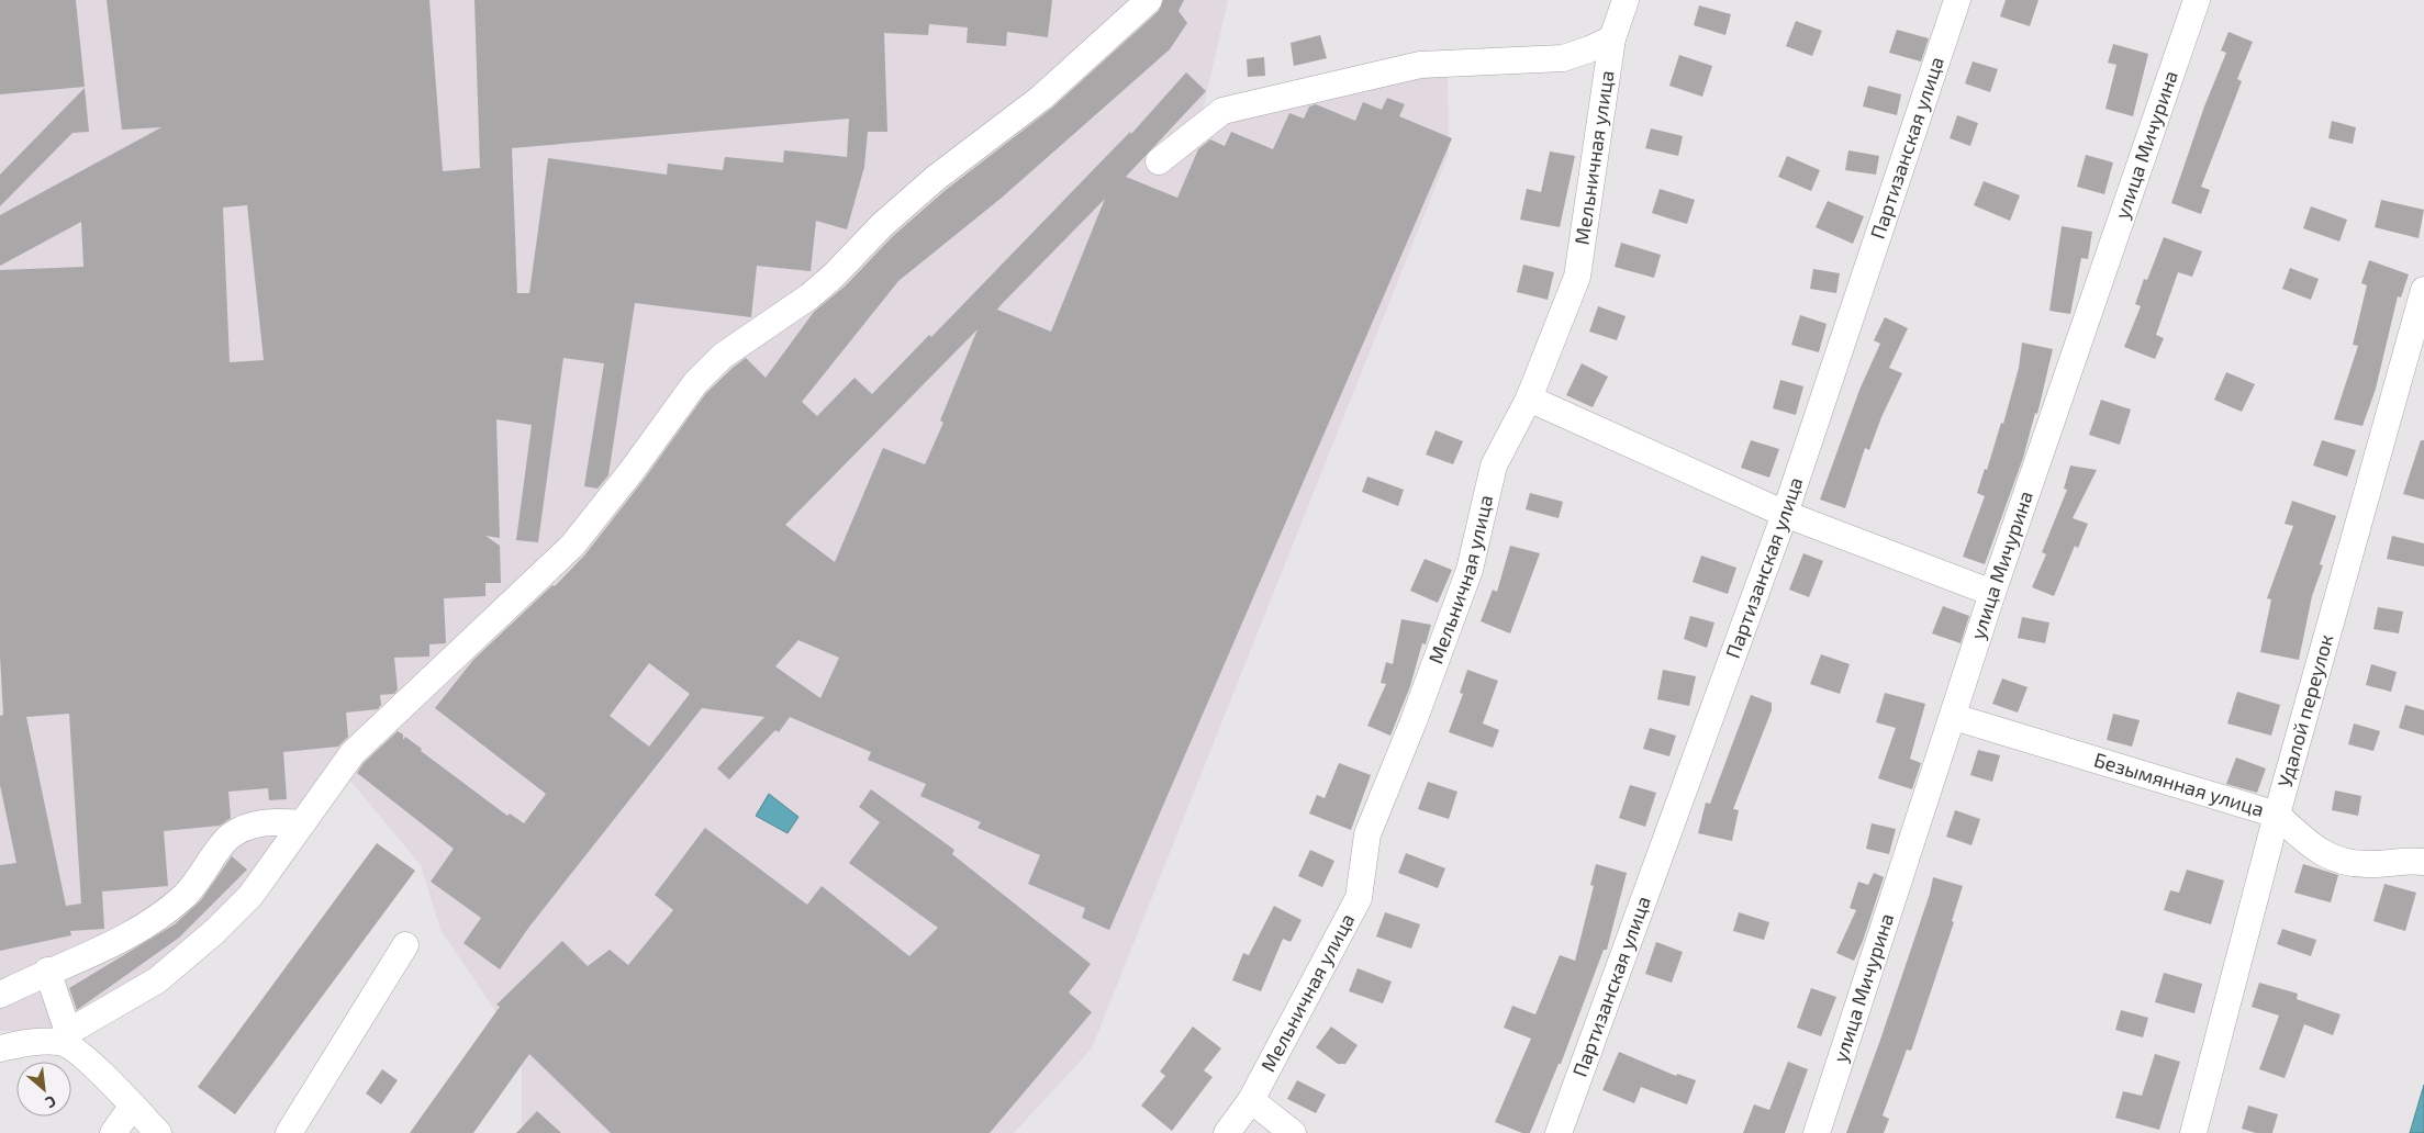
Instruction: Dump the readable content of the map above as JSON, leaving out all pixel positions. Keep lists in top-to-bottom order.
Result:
{
  "streets": {
    "street": [
      "улица Мичурина",
      "Партизанская улица",
      "Мельничная улица",
      "Удалой переулок",
      "Безымянная улица"
    ]
  },
  "crossings": [
    ["улица Мичурина", "Безымянная улица"],
    ["Удалой переулок", "Безымянная улица"]
  ],
  "north": "bottom right"
}
